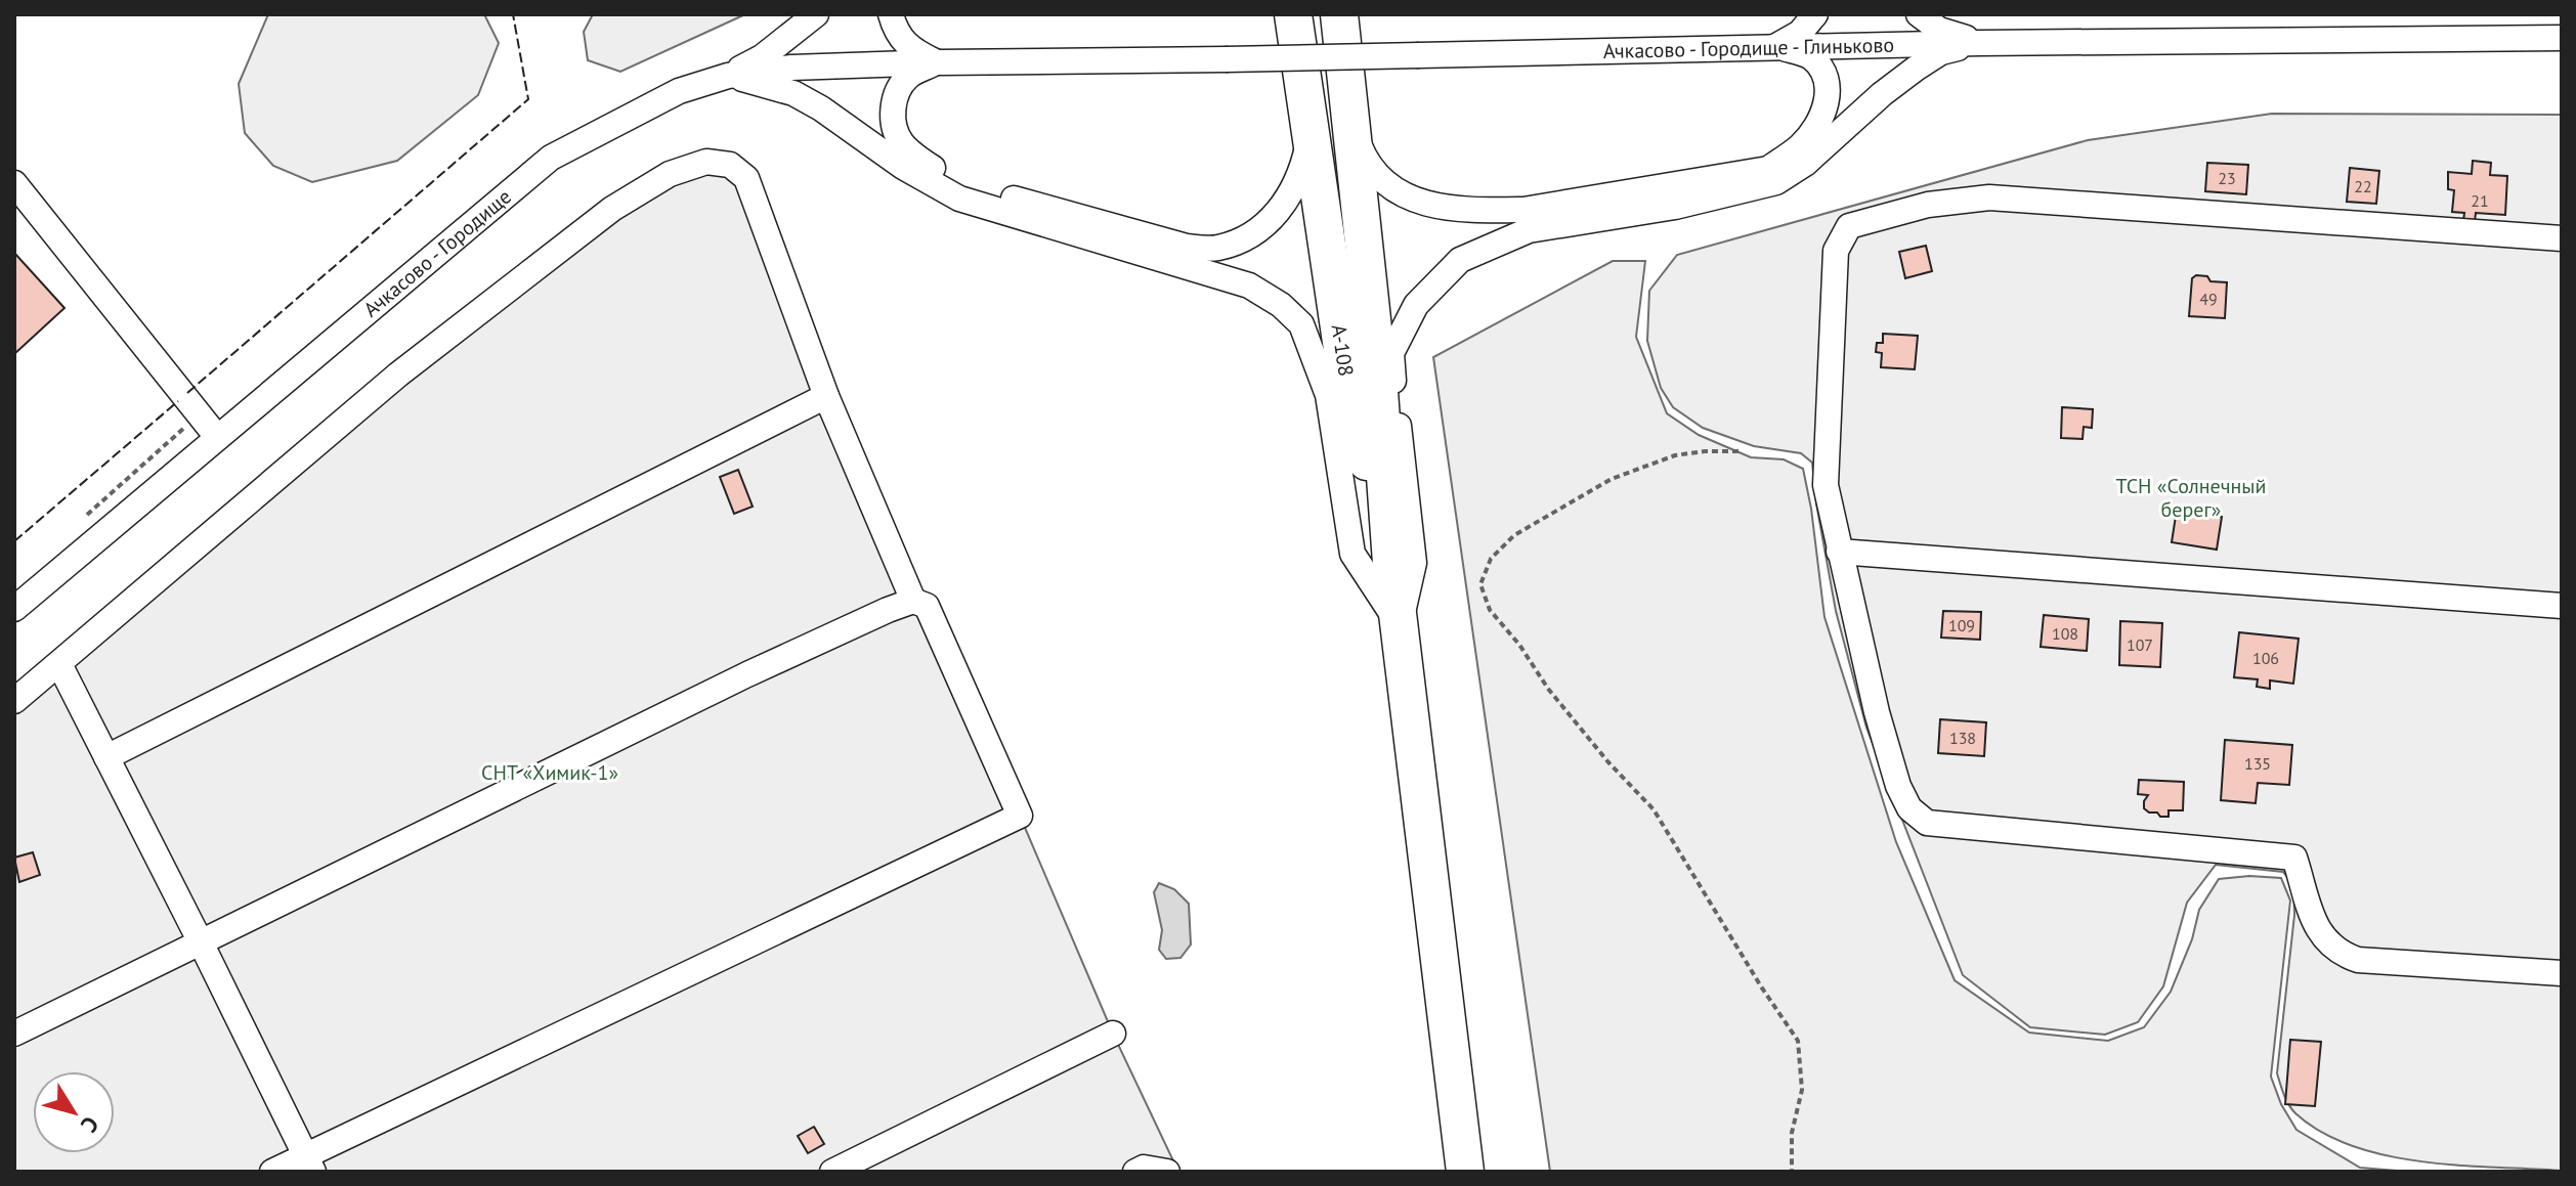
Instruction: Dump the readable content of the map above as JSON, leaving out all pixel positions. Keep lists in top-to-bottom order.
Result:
{
  "streets": {
    "highway": ["А-108"],
    "street": ["Ачкасово - Городище - Глиньково", "Ачкасово - Городище"]
  },
  "crossings": [
    ["Ачкасово - Городище - Глиньково", "Ачкасово - Городище"]
  ],
  "parks": ["ТСН «Солнечный берег»", "СНТ «Химик-1»"],
  "house_numbers": [
    "23",
    "22",
    "21",
    "49",
    "109",
    "108",
    "107",
    "106",
    "138",
    "135"
  ],
  "north": "bottom right"
}
